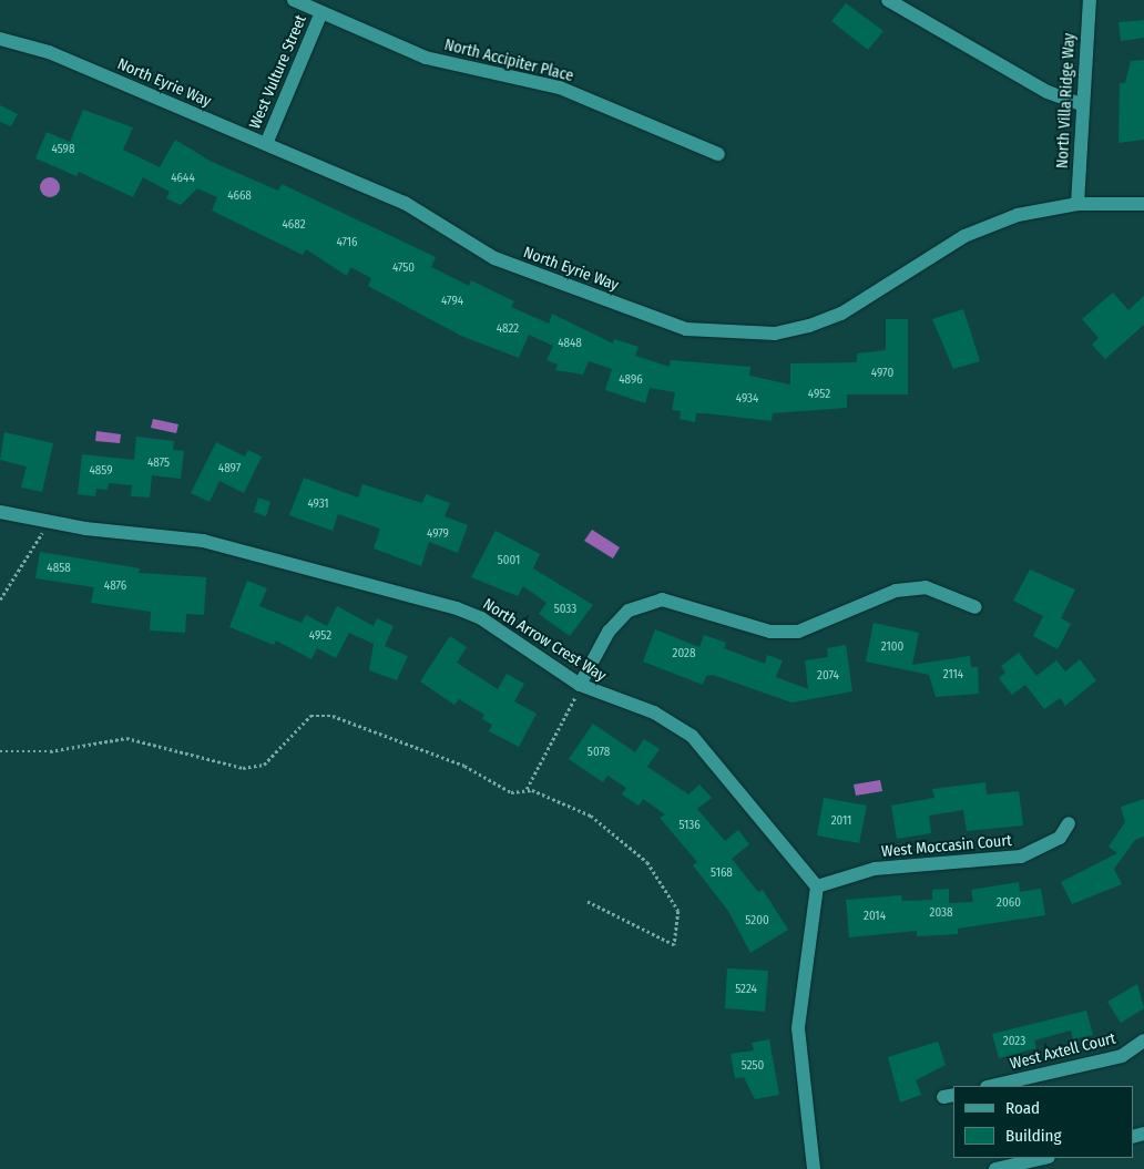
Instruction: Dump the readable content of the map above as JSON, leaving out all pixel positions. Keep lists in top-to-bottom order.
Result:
{
  "streets": {
    "street": [
      "North Accipiter Place",
      "West Vulture Street",
      "North Eyrie Way",
      "North Villa Ridge Way",
      "North Arrow Crest Way",
      "West Moccasin Court",
      "West Axtell Court"
    ]
  },
  "crossings": [
    ["North Accipiter Place", "West Vulture Street"],
    ["West Vulture Street", "North Eyrie Way"],
    ["North Eyrie Way", "North Villa Ridge Way"],
    ["North Arrow Crest Way", "West Moccasin Court"]
  ],
  "house_numbers": [
    "4598",
    "4644",
    "4668",
    "4682",
    "4716",
    "4750",
    "4794",
    "4822",
    "4848",
    "4970",
    "4896",
    "4952",
    "4934",
    "4875",
    "4897",
    "4859",
    "4931",
    "4979",
    "5001",
    "4858",
    "4876",
    "5033",
    "4952",
    "2100",
    "2028",
    "2114",
    "2074",
    "5078",
    "2011",
    "5136",
    "5168",
    "2060",
    "2038",
    "2014",
    "5200",
    "5224",
    "2023",
    "5250"
  ],
  "legend": ["Road", "Building"]
}
